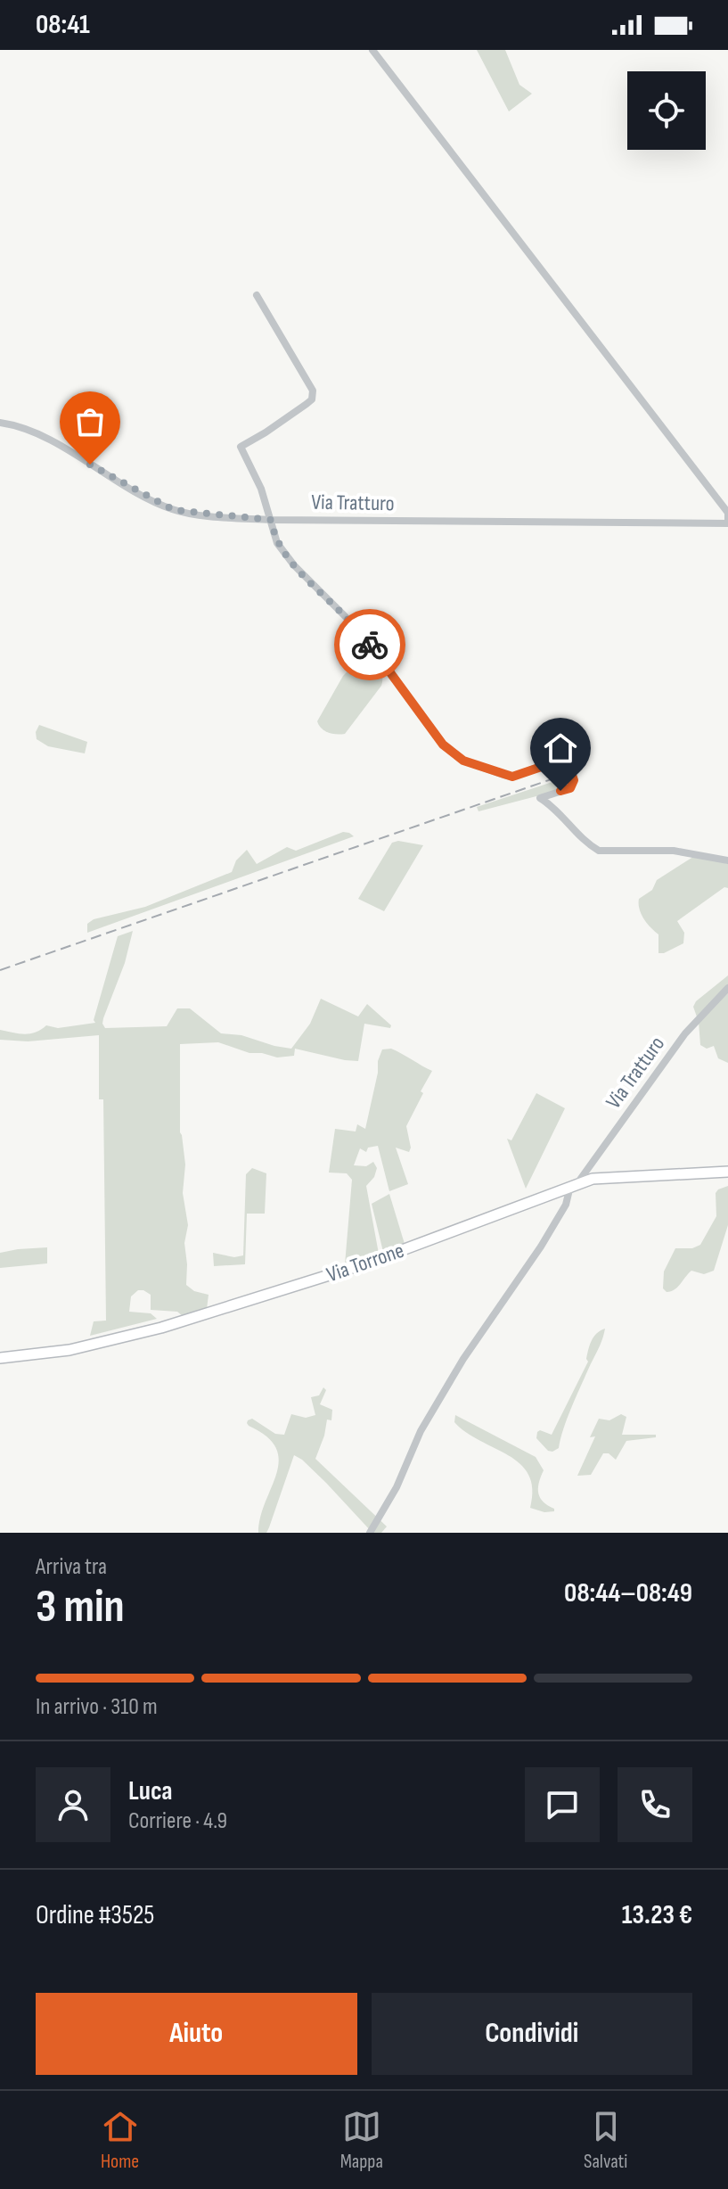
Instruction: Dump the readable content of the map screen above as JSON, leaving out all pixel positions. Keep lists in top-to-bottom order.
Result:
{
  "streets": {
    "main road": ["Via Torrone"],
    "street": ["Via Tratturo"]
  },
  "crossings": [
    ["Via Tratturo", "Via Torrone"]
  ],
  "page": {
    "status": "08:41",
    "heading": ["3 min", "Arriva tra", "08:44–08:49"],
    "panel": [
      "Luca",
      "Corriere · 4.9",
      "Ordine #3525",
      "13.23 €"
    ],
    "bar": "In arrivo · 310 m",
    "buttons": ["Aiuto", "Condividi"],
    "tabs": ["Home", "Mappa", "Salvati"]
  }
}
